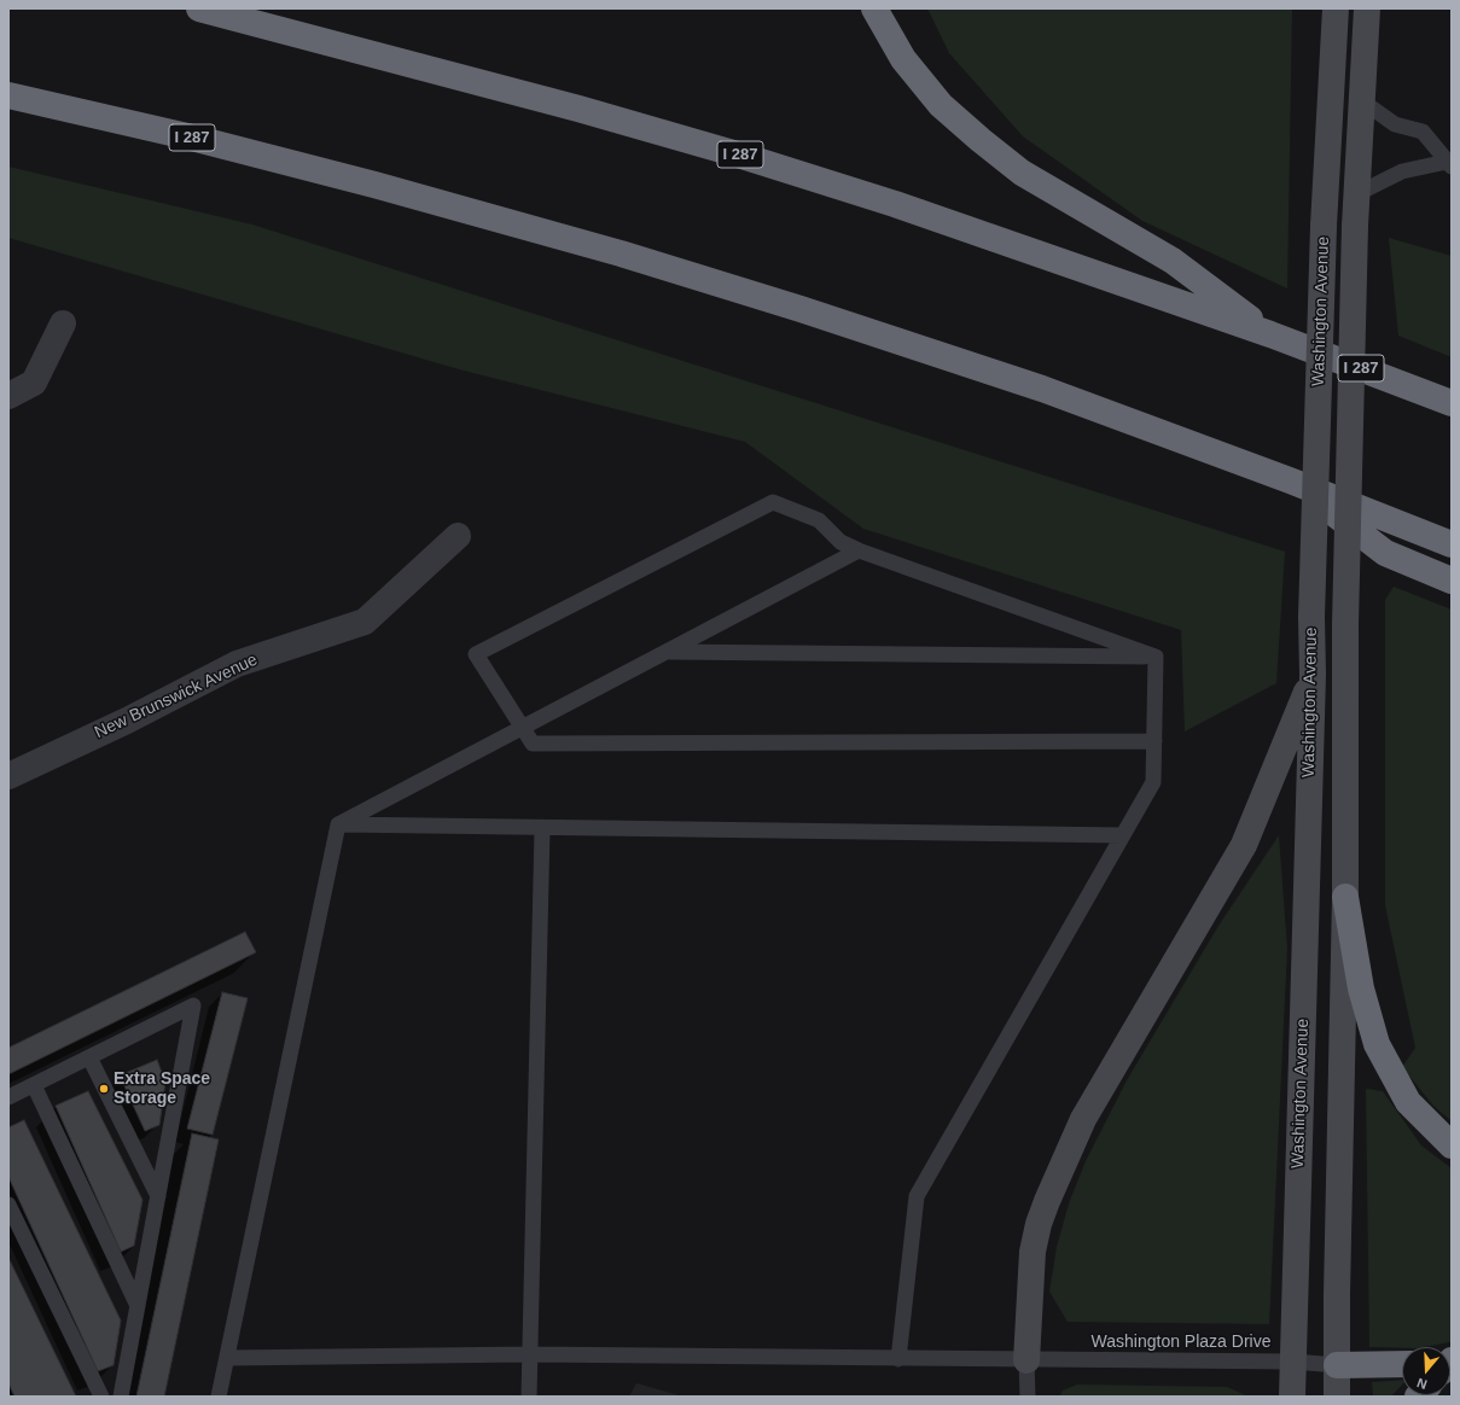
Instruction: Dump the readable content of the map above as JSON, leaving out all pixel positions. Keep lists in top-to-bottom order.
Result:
{
  "streets": {
    "highway": ["I 287"],
    "main road": ["Washington Avenue"],
    "street": ["New Brunswick Avenue"],
    "lane": ["Washington Plaza Drive"]
  },
  "crossings": [
    ["Washington Avenue", "Washington Plaza Drive"]
  ],
  "places": ["Extra Space Storage"],
  "north": "bottom"
}
